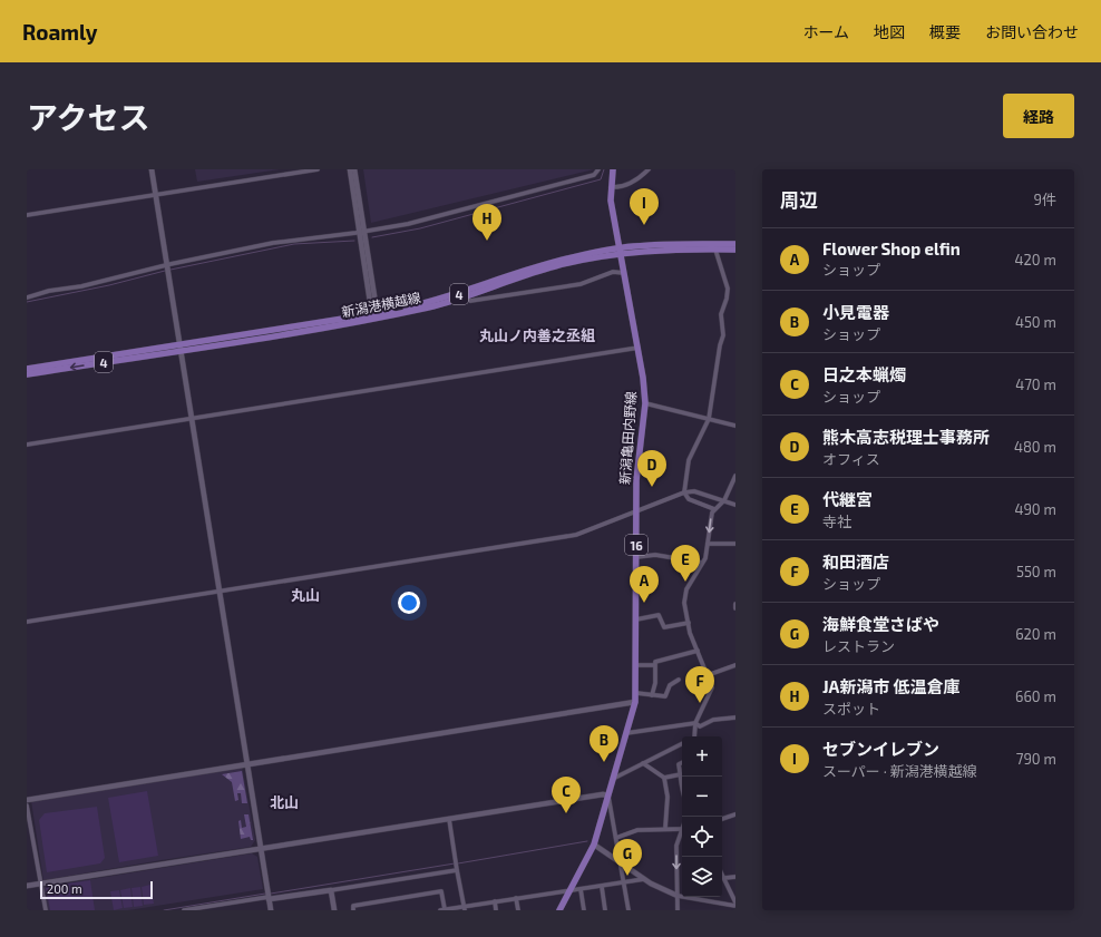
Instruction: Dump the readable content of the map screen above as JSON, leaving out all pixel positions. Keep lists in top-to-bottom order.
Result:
{
  "streets": {
    "main road": [
      "4",
      "新潟港横越線",
      "新潟亀田内野線",
      "16"
    ]
  },
  "crossings": [
    ["新潟港横越線", "新潟亀田内野線"]
  ],
  "districts": ["丸山ノ内善之丞組", "丸山", "北山"],
  "scale_bar": "200 m",
  "page": {
    "header": "Roamly",
    "nav": [
      "ホーム",
      "地図",
      "概要",
      "お問い合わせ"
    ],
    "title": "アクセス",
    "buttons": "経路",
    "heading": ["周辺", "9件"],
    "pins": [
      "I",
      "H",
      "D",
      "E",
      "A",
      "F",
      "B",
      "C",
      "G"
    ],
    "list": [
      {
        "mark": "A",
        "name": "Flower Shop elfin",
        "note": "ショップ",
        "value": "420 m"
      },
      {
        "mark": "B",
        "name": "小見電器",
        "note": "ショップ",
        "value": "450 m"
      },
      {
        "mark": "C",
        "name": "日之本蝋燭",
        "note": "ショップ",
        "value": "470 m"
      },
      {
        "mark": "D",
        "name": "熊木高志税理士事務所",
        "note": "オフィス",
        "value": "480 m"
      },
      {
        "mark": "E",
        "name": "代継宮",
        "note": "寺社",
        "value": "490 m"
      },
      {
        "mark": "F",
        "name": "和田酒店",
        "note": "ショップ",
        "value": "550 m"
      },
      {
        "mark": "G",
        "name": "海鮮食堂さばや",
        "note": "レストラン",
        "value": "620 m"
      },
      {
        "mark": "H",
        "name": "JA新潟市 低温倉庫",
        "note": "スポット",
        "value": "660 m"
      },
      {
        "mark": "I",
        "name": "セブンイレブン",
        "note": "スーパー · 新潟港横越線",
        "value": "790 m"
      }
    ],
    "map_buttons": ["+", "−"],
    "scale": "200 m"
  }
}
